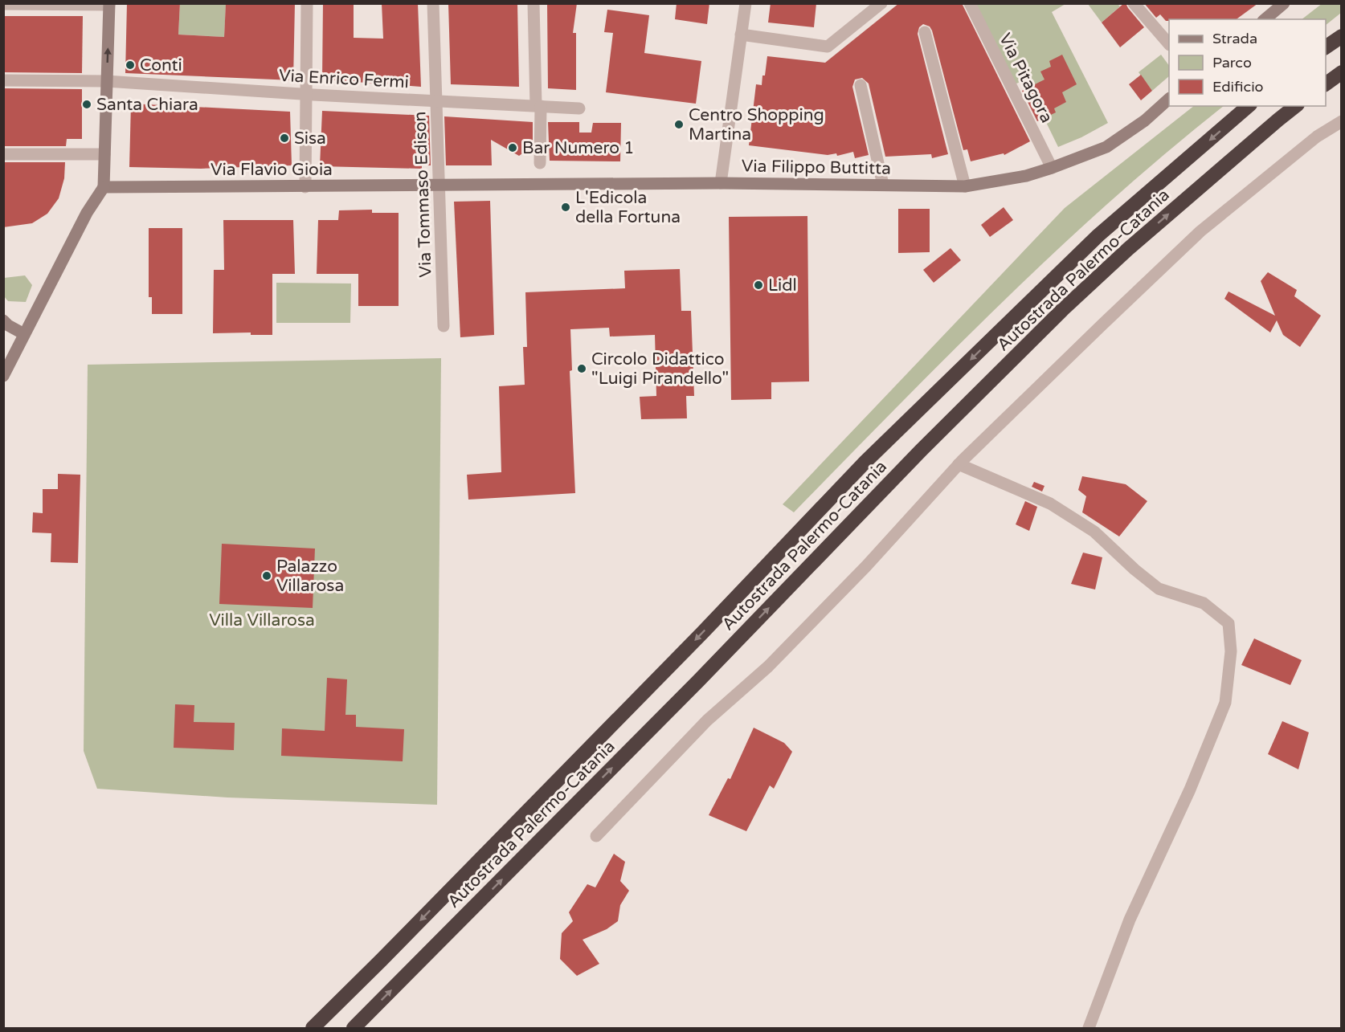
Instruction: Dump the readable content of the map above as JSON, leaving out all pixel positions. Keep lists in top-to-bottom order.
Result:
{
  "streets": {
    "highway": ["Autostrada Palermo-Catania"],
    "main road": ["Via Filippo Buttitta", "Via Flavio Gioia"],
    "street": ["Via Pitagora", "Via Enrico Fermi", "Via Tommaso Edison"]
  },
  "crossings": [
    ["Via Pitagora", "Via Filippo Buttitta"],
    ["Via Enrico Fermi", "Via Tommaso Edison"],
    ["Via Filippo Buttitta", "Via Flavio Gioia"],
    ["Via Filippo Buttitta", "Via Tommaso Edison"],
    ["Via Flavio Gioia", "Via Tommaso Edison"]
  ],
  "parks": ["Villa Villarosa"],
  "places": [
    "Conti",
    "Santa Chiara",
    "Centro Shopping Martina",
    "Sisa",
    "Bar Numero 1",
    "L'Edicola della Fortuna",
    "Lidl",
    "Circolo Didattico \"Luigi Pirandello\"",
    "Palazzo Villarosa"
  ],
  "legend": ["Strada", "Parco", "Edificio"]
}
